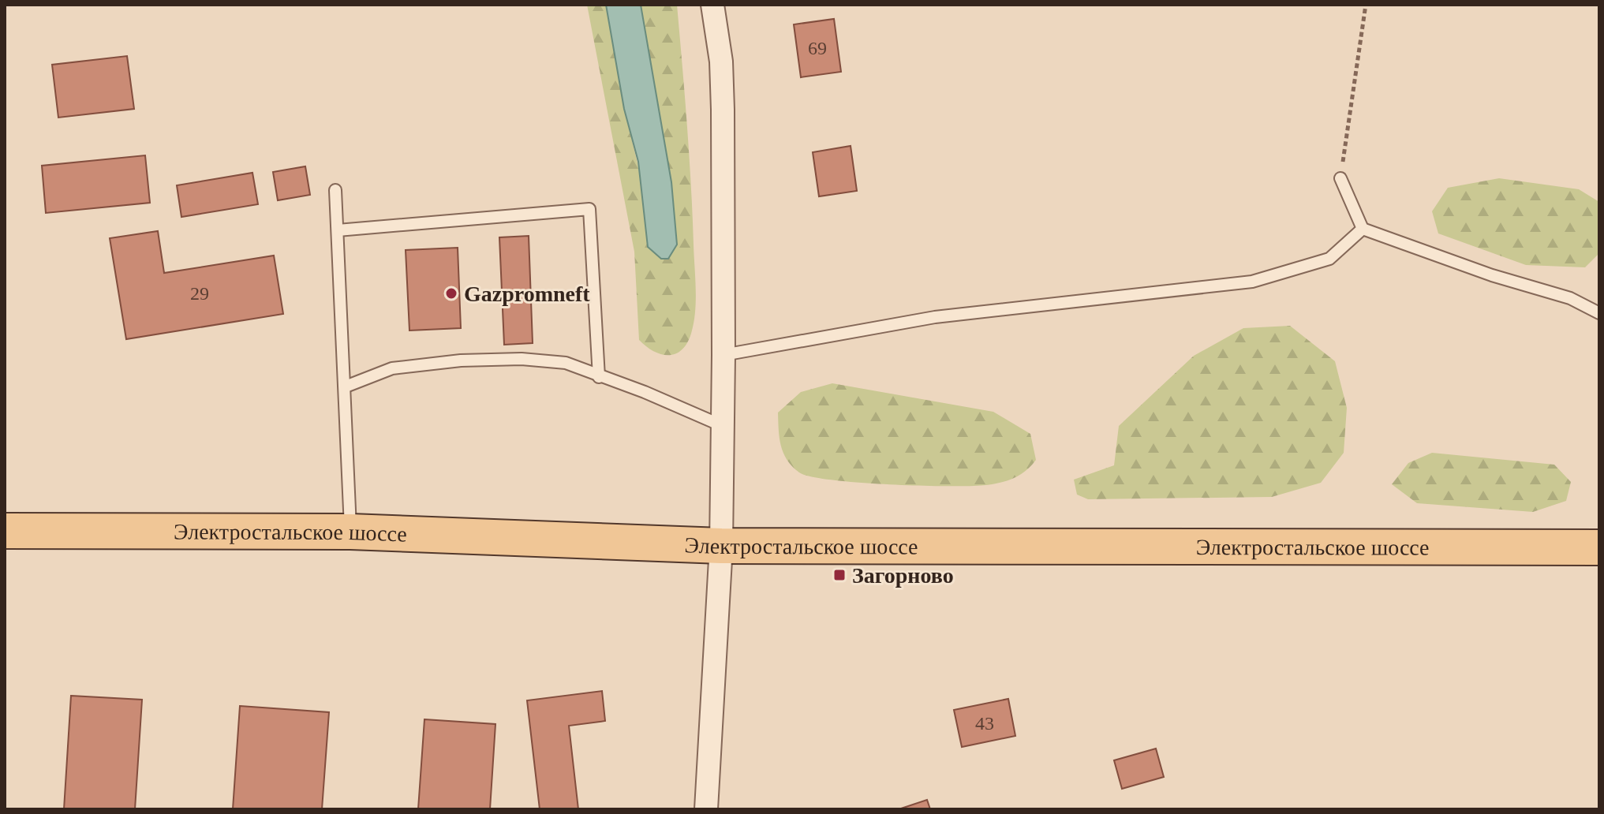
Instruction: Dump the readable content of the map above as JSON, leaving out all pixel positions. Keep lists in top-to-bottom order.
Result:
{
  "streets": {
    "main road": ["Электростальское шоссе"]
  },
  "places": {
    "other": ["Gazpromneft"],
    "transit": ["Загорново"]
  },
  "house_numbers": ["69", "29", "43"]
}
